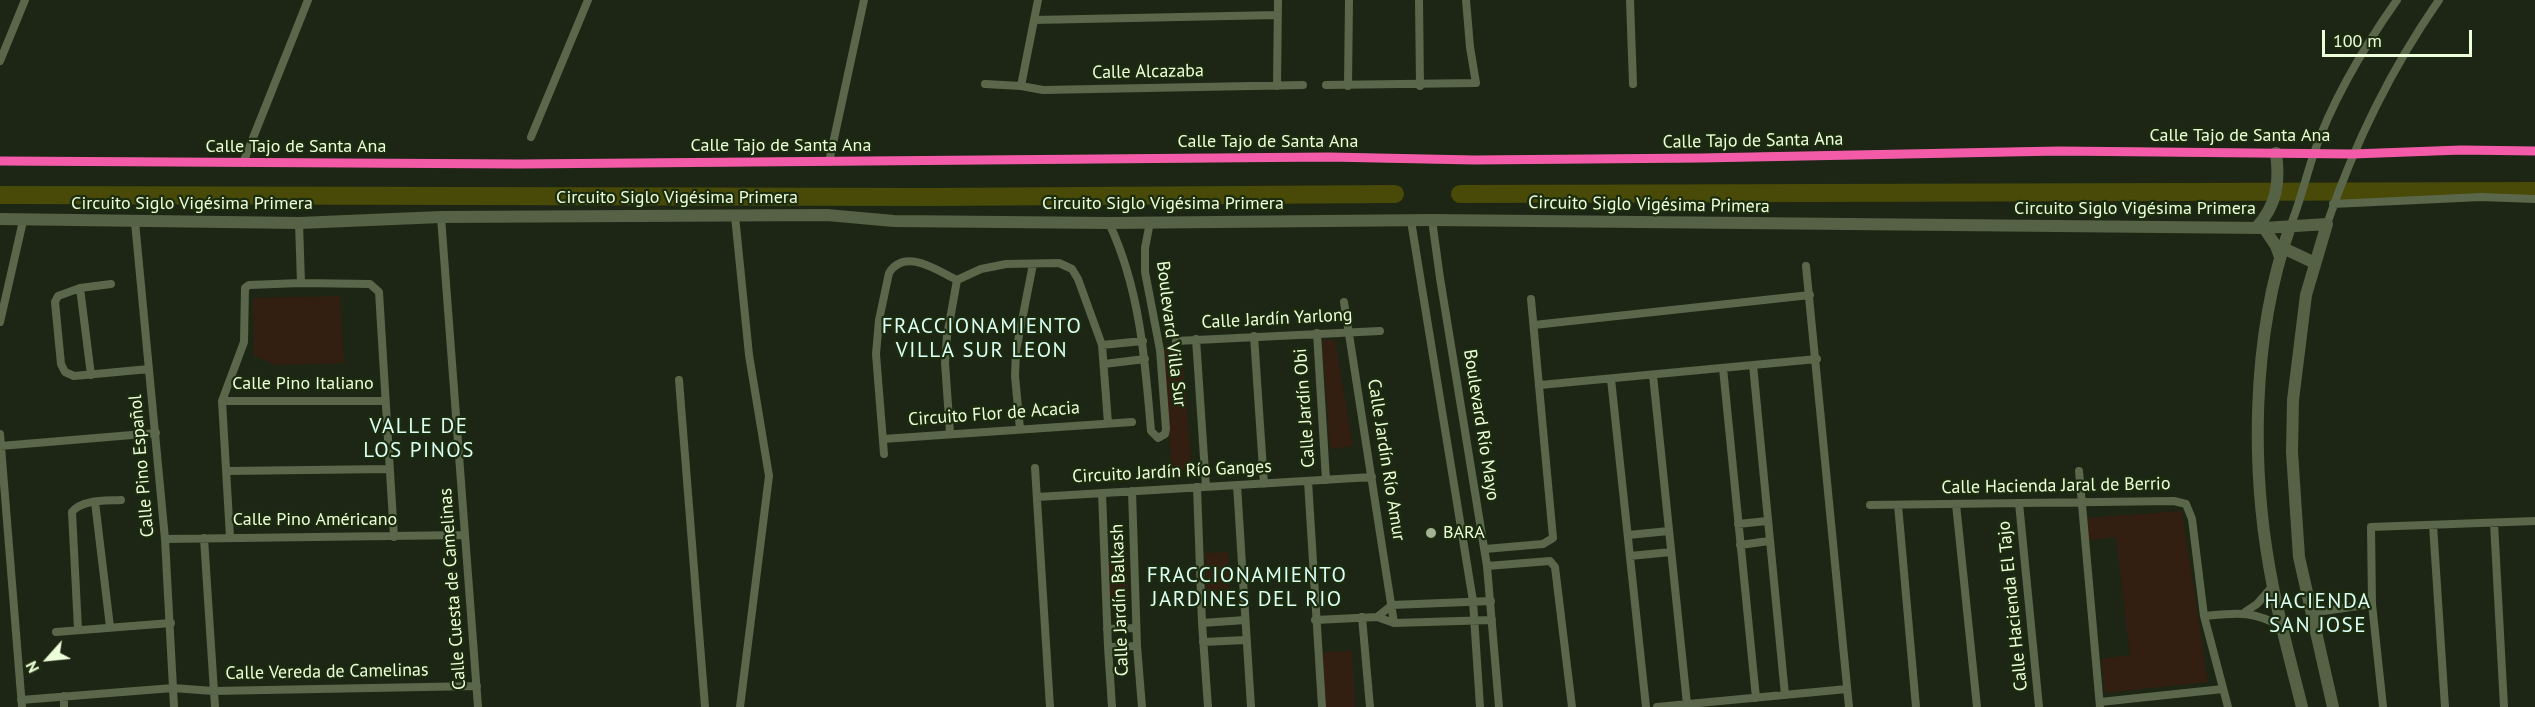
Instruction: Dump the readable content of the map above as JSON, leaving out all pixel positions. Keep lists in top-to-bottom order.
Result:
{
  "streets": {
    "main road": ["Circuito Siglo Vigésima Primera"],
    "street": [
      "Calle Alcazaba",
      "Calle Tajo de Santa Ana",
      "Calle Jardín Yarlong",
      "Boulevard Villa Sur",
      "Calle Pino Italiano",
      "Calle Jardín Obi",
      "Circuito Flor de Acacia",
      "Boulevard Río Mayo",
      "Calle Jardín Río Amur",
      "Calle Pino Español",
      "Circuito Jardín Río Ganges",
      "Calle Hacienda Jaral de Berrio",
      "Calle Pino Américano",
      "Calle Cuesta de Camelinas",
      "Calle Jardín Balkash",
      "Calle Hacienda El Tajo",
      "Calle Vereda de Camelinas"
    ]
  },
  "crossings": [
    ["Circuito Siglo Vigésima Primera", "Boulevard Villa Sur"],
    ["Circuito Siglo Vigésima Primera", "Boulevard Río Mayo"],
    ["Circuito Siglo Vigésima Primera", "Calle Pino Español"],
    ["Circuito Siglo Vigésima Primera", "Calle Cuesta de Camelinas"],
    ["Calle Jardín Yarlong", "Calle Jardín Obi"],
    ["Calle Jardín Yarlong", "Calle Jardín Río Amur"],
    ["Calle Jardín Obi", "Circuito Jardín Río Ganges"],
    ["Calle Jardín Río Amur", "Circuito Jardín Río Ganges"],
    ["Calle Pino Español", "Calle Pino Américano"],
    ["Calle Pino Español", "Calle Vereda de Camelinas"],
    ["Circuito Jardín Río Ganges", "Calle Jardín Balkash"],
    ["Calle Hacienda Jaral de Berrio", "Calle Hacienda El Tajo"],
    ["Calle Pino Américano", "Calle Cuesta de Camelinas"],
    ["Calle Cuesta de Camelinas", "Calle Vereda de Camelinas"]
  ],
  "districts": [
    "FRACCIONAMIENTO VILLA SUR LEON",
    "VALLE DE LOS PINOS",
    "FRACCIONAMIENTO JARDINES DEL RIO",
    "HACIENDA SAN JOSE"
  ],
  "places": ["BARA"],
  "scale_bar": "100 m",
  "north": "bottom left"
}
